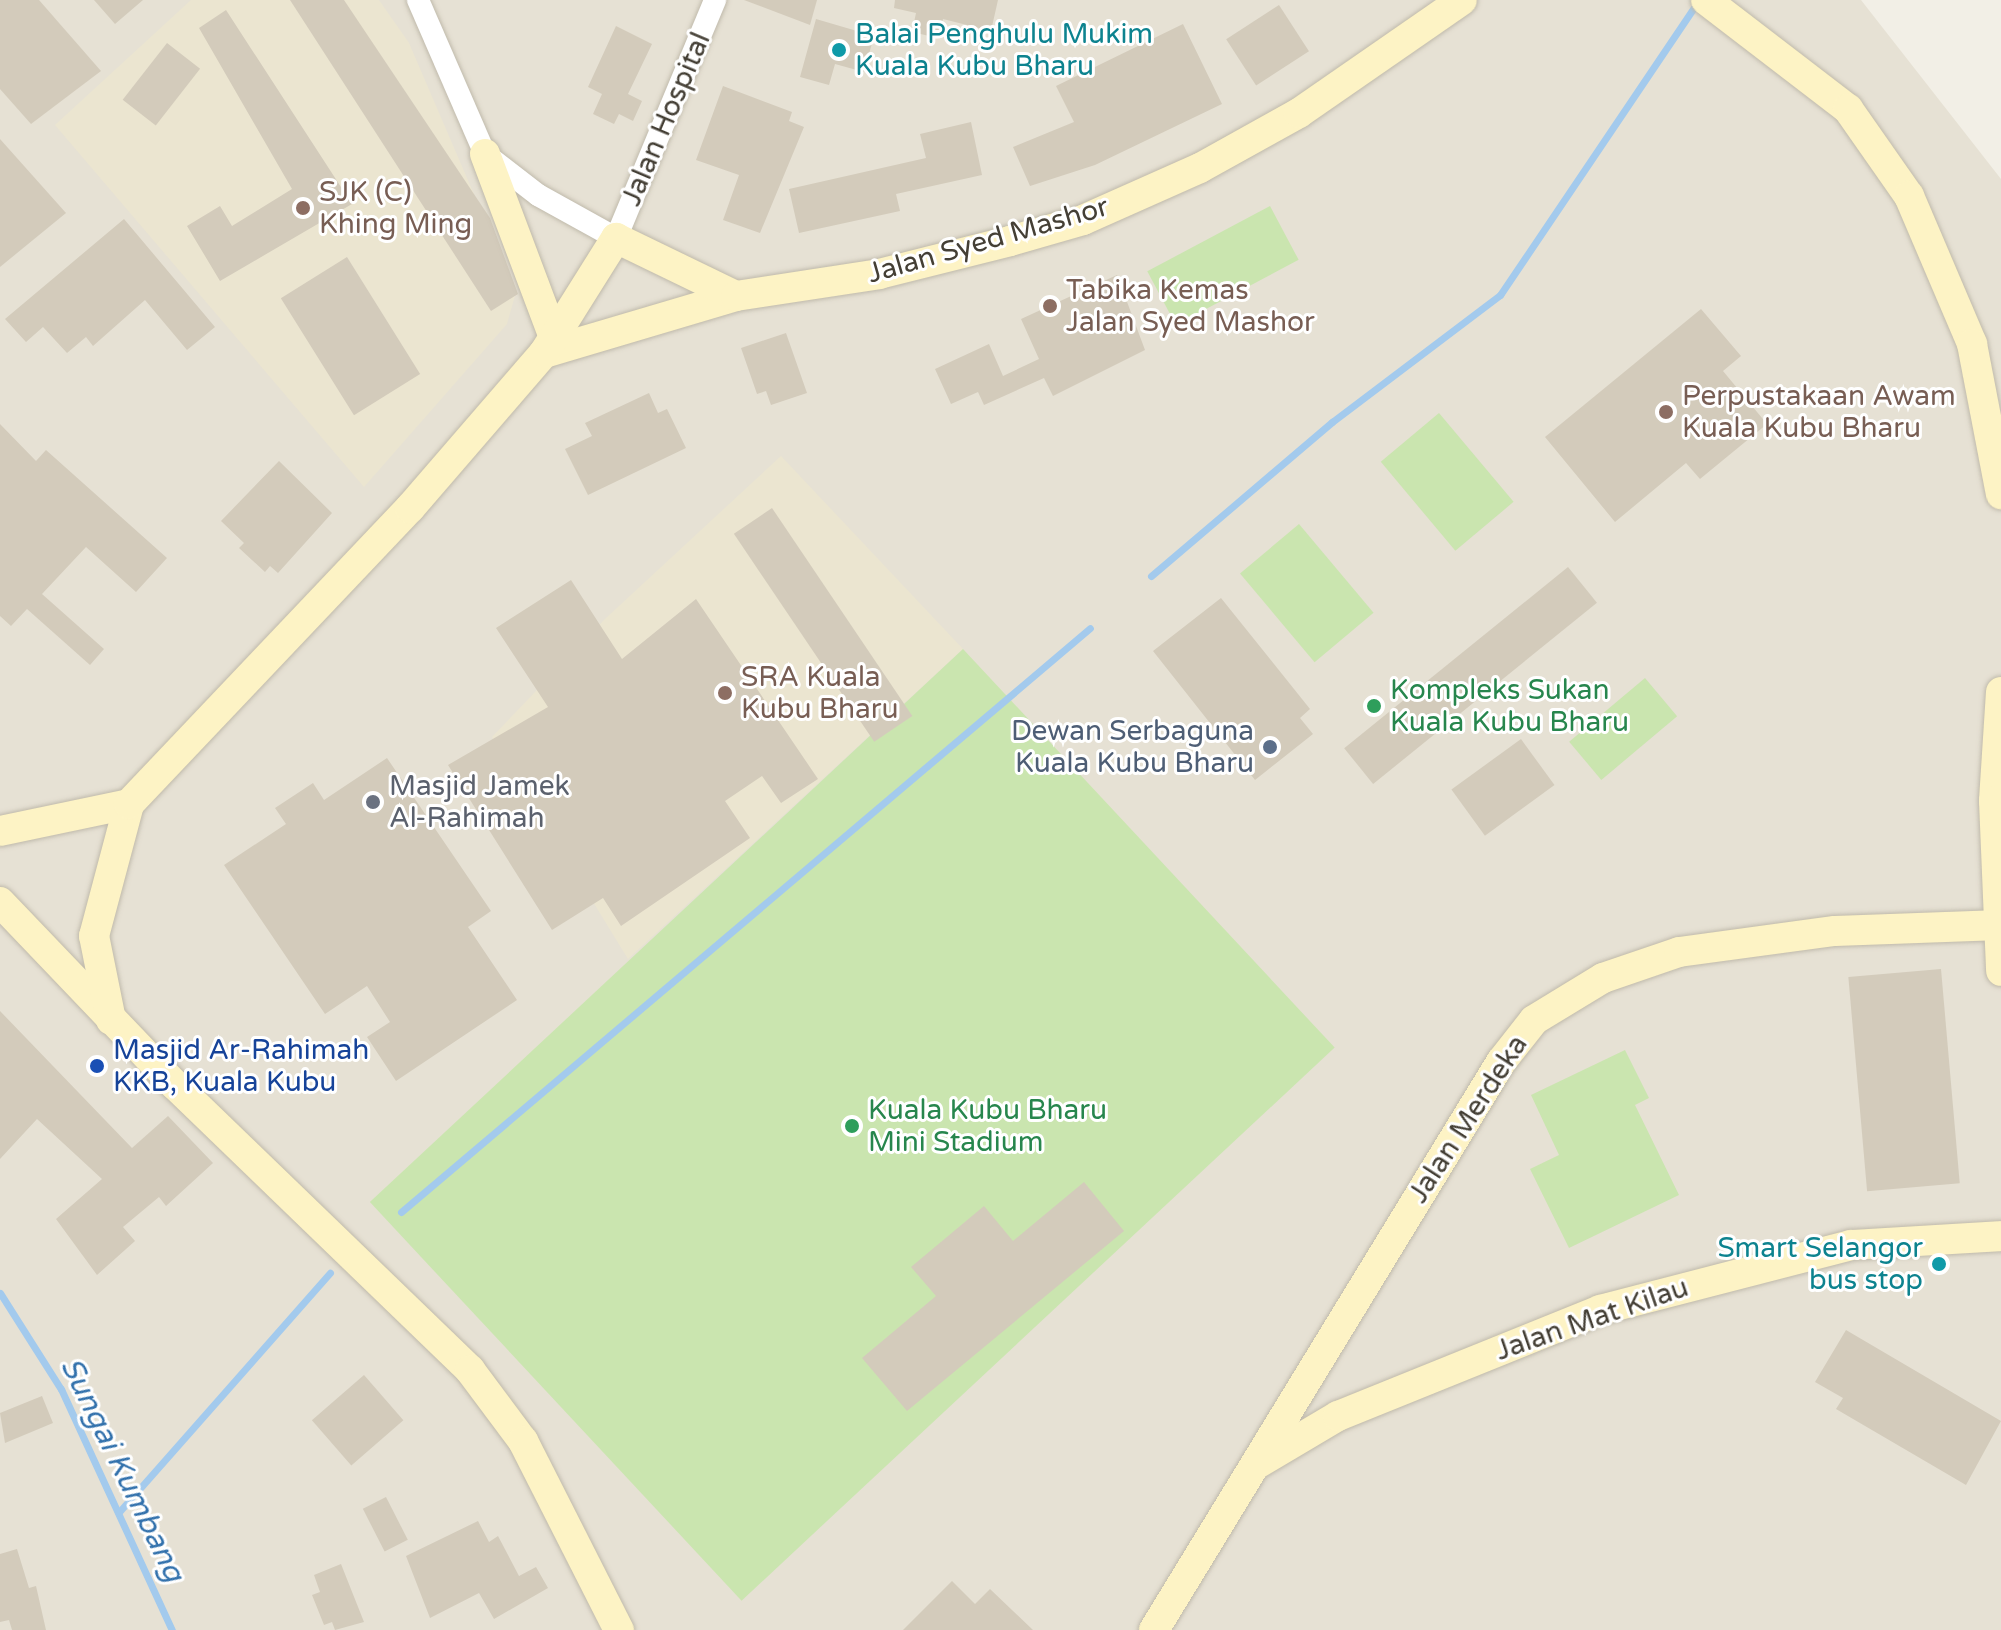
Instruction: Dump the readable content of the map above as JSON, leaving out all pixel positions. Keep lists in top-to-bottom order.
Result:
{
  "streets": {
    "street": [
      "Jalan Hospital",
      "Jalan Syed Mashor",
      "Jalan Merdeka",
      "Jalan Mat Kilau"
    ]
  },
  "crossings": [
    ["Jalan Merdeka", "Jalan Mat Kilau"]
  ],
  "water": ["Sungai Kumbang"],
  "places": [
    "Balai Penghulu Mukim Kuala Kubu Bharu",
    "SJK (C) Khing Ming",
    "Tabika Kemas Jalan Syed Mashor",
    "Perpustakaan Awam Kuala Kubu Bharu",
    "SRA Kuala Kubu Bharu",
    "Kompleks Sukan Kuala Kubu Bharu",
    "Dewan Serbaguna Kuala Kubu Bharu",
    "Masjid Jamek Al-Rahimah",
    "Masjid Ar-Rahimah KKB, Kuala Kubu",
    "Kuala Kubu Bharu Mini Stadium",
    "Smart Selangor bus stop"
  ]
}
